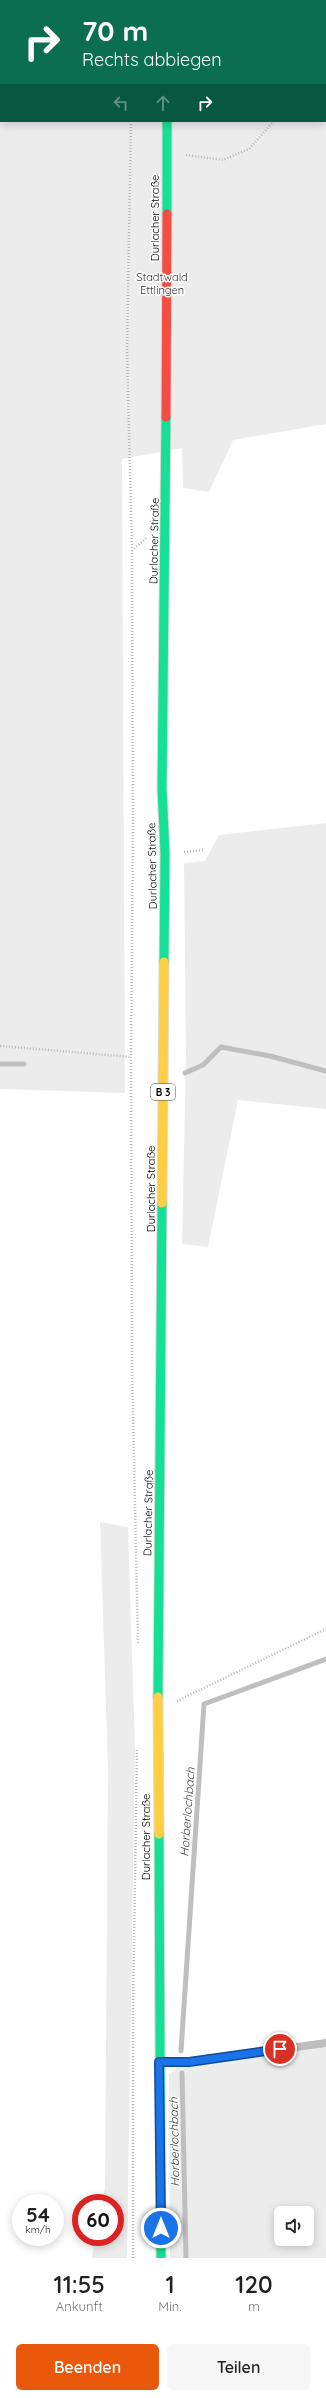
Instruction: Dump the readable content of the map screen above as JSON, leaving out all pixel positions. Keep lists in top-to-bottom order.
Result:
{
  "streets": {
    "main road": ["Durlacher Straße", "B 3"]
  },
  "water": ["Horberlochbach"],
  "parks": ["Stadtwald Ettlingen"],
  "page": {
    "turn": ["70 m", "Rechts abbiegen"],
    "speed": "54 km/h",
    "limit": "60",
    "eta": [
      "11:55",
      "Ankunft",
      "1",
      "Min.",
      "120",
      "m"
    ],
    "buttons": ["Beenden", "Teilen"]
  }
}
